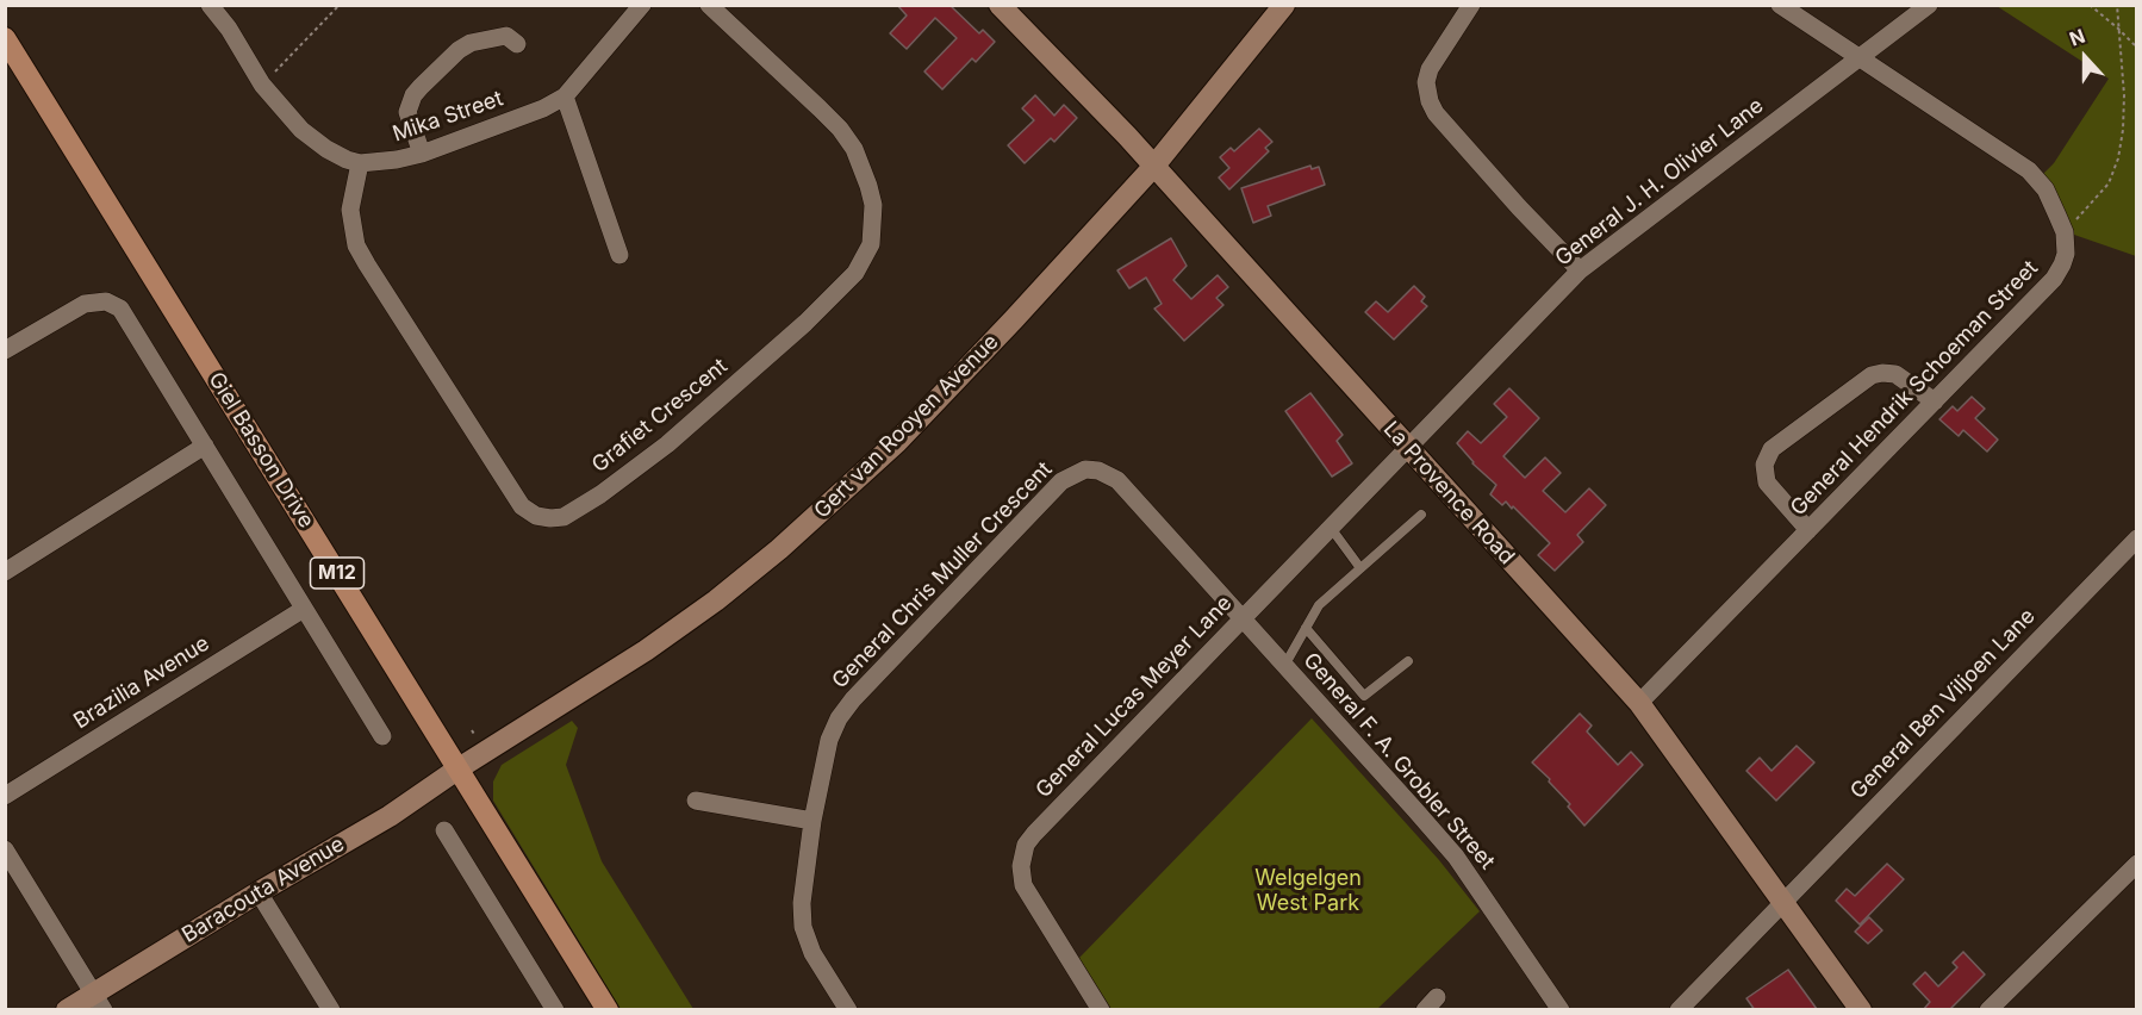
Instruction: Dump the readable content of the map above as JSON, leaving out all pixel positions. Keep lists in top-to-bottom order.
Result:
{
  "streets": {
    "main road": ["Giel Basson Drive", "M12"],
    "street": [
      "Mika Street",
      "General J. H. Olivier Lane",
      "General Hendrik Schoeman Street",
      "Grafiet Crescent",
      "Gert van Rooyen Avenue",
      "La Provence Road",
      "General Chris Muller Crescent",
      "Brazilia Avenue",
      "General Lucas Meyer Lane",
      "General Ben Viljoen Lane",
      "General F. A. Grobler Street",
      "Baracouta Avenue"
    ]
  },
  "crossings": [
    ["Mika Street", "Grafiet Crescent"],
    ["General J. H. Olivier Lane", "La Provence Road"],
    ["General J. H. Olivier Lane", "General Lucas Meyer Lane"],
    ["General Hendrik Schoeman Street", "La Provence Road"],
    ["Gert van Rooyen Avenue", "Giel Basson Drive"],
    ["Gert van Rooyen Avenue", "La Provence Road"],
    ["Gert van Rooyen Avenue", "Baracouta Avenue"],
    ["Giel Basson Drive", "Baracouta Avenue"],
    ["La Provence Road", "General Lucas Meyer Lane"],
    ["La Provence Road", "General Ben Viljoen Lane"],
    ["General Chris Muller Crescent", "General Lucas Meyer Lane"],
    ["General Chris Muller Crescent", "General F. A. Grobler Street"],
    ["General Lucas Meyer Lane", "General F. A. Grobler Street"]
  ],
  "parks": ["Welgelgen West Park"],
  "north": "top"
}
